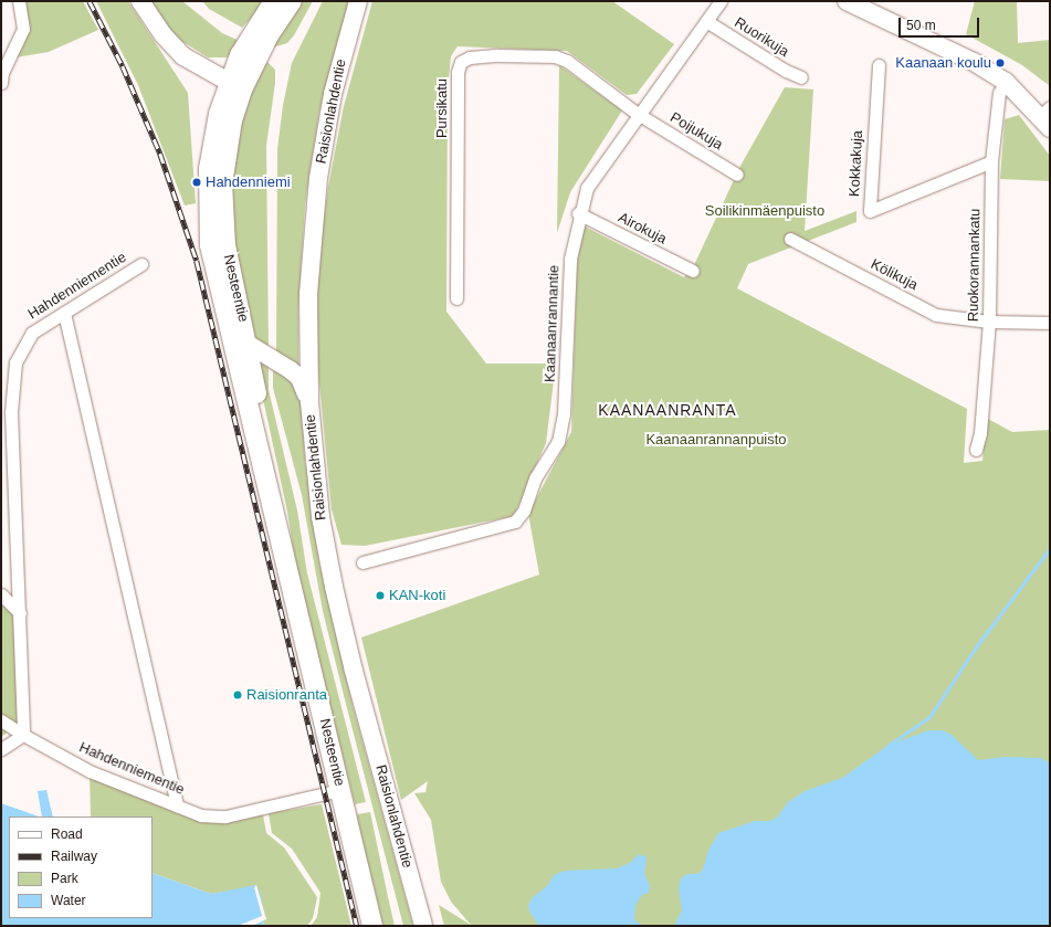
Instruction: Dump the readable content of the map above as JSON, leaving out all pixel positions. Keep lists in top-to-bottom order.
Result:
{
  "streets": {
    "main road": ["Raisionlahdentie", "Nesteentie"],
    "street": [
      "Ruorikuja",
      "Pursikatu",
      "Poijukuja",
      "Kokkakuja",
      "Airokuja",
      "Ruokorannankatu",
      "Kölikuja",
      "Hahdenniementie",
      "Kaanaanrannantie"
    ]
  },
  "crossings": [
    ["Ruorikuja", "Kaanaanrannantie"],
    ["Pursikatu", "Poijukuja"],
    ["Pursikatu", "Kaanaanrannantie"],
    ["Poijukuja", "Kaanaanrannantie"],
    ["Kokkakuja", "Ruokorannankatu"],
    ["Airokuja", "Kaanaanrannantie"],
    ["Ruokorannankatu", "Kölikuja"],
    ["Hahdenniementie", "Nesteentie"]
  ],
  "districts": ["KAANAANRANTA"],
  "parks": ["Soilikinmäenpuisto", "Kaanaanrannanpuisto"],
  "places": [
    "Kaanaan koulu",
    "Hahdenniemi",
    "KAN-koti",
    "Raisionranta"
  ],
  "legend": [
    "Road",
    "Railway",
    "Park",
    "Water"
  ],
  "scale_bar": "50 m"
}
